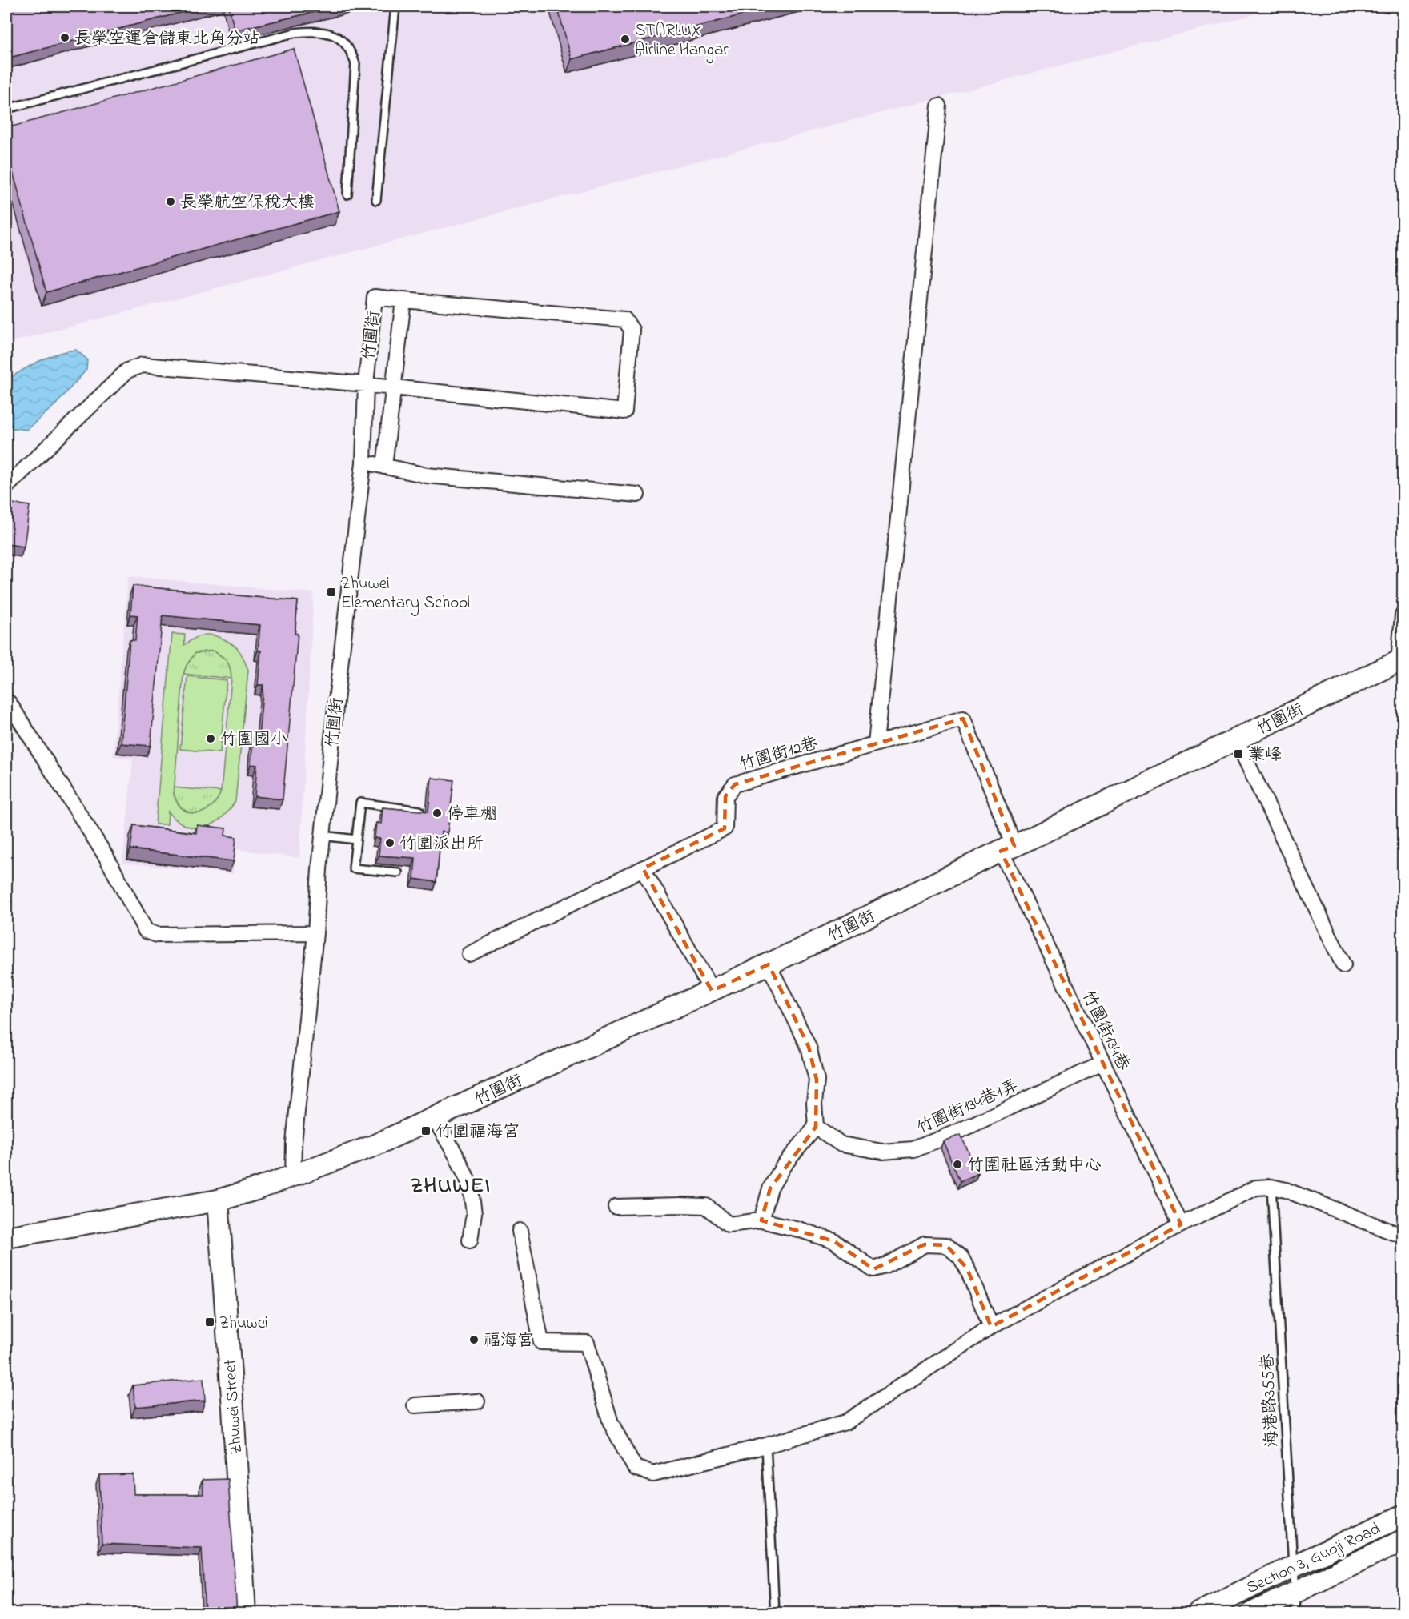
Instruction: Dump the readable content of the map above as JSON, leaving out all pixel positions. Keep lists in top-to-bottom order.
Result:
{
  "streets": {
    "street": [
      "竹圍街",
      "竹圍街12巷",
      "竹圍街134巷",
      "竹圍街134巷1弄",
      "Zhuwei Street",
      "Section 3, Guoji Road"
    ],
    "lane": ["海港路355巷"]
  },
  "crossings": [
    ["竹圍街", "竹圍街12巷"],
    ["竹圍街", "竹圍街134巷"],
    ["竹圍街", "Zhuwei Street"],
    ["竹圍街12巷", "竹圍街134巷"],
    ["竹圍街134巷", "竹圍街134巷1弄"],
    ["海港路355巷", "Section 3, Guoji Road"]
  ],
  "districts": ["ZHUWEI"],
  "places": {
    "other": [
      "長榮空運倉儲東北角分站",
      "STARLUX Airline Hangar",
      "長榮航空保稅大樓",
      "竹圍國小",
      "停車棚",
      "竹圍派出所",
      "竹圍社區活動中心",
      "福海宮"
    ],
    "transit": [
      "Zhuwei Elementary School",
      "業峰",
      "竹圍福海宮",
      "Zhuwei"
    ]
  }
}
